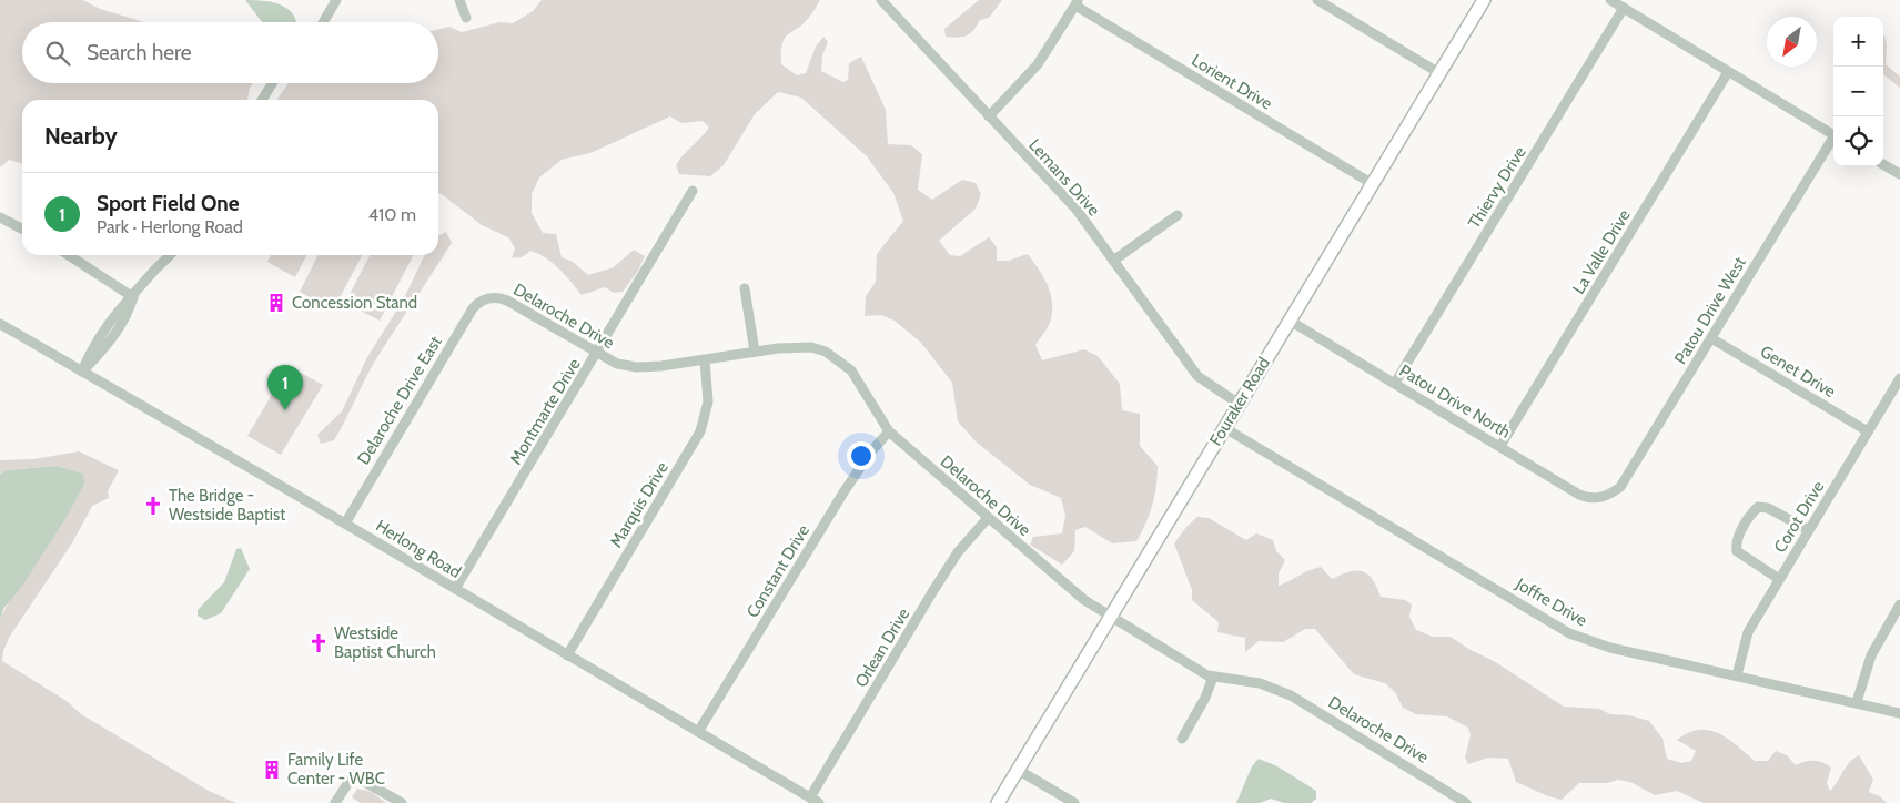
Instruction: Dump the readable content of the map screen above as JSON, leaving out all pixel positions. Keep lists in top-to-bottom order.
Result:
{
  "streets": {
    "main road": ["Fouraker Road"],
    "street": [
      "Lorient Drive",
      "Lemans Drive",
      "Thiervy Drive",
      "La Valle Drive",
      "Patou Drive West",
      "Delaroche Drive",
      "Genet Drive",
      "Delaroche Drive East",
      "Patou Drive North",
      "Montmarte Drive",
      "Marquis Drive",
      "Corot Drive",
      "Herlong Road",
      "Constant Drive",
      "Joffre Drive",
      "Orlean Drive"
    ]
  },
  "crossings": [
    ["Lorient Drive", "Fouraker Road"],
    ["Lemans Drive", "Fouraker Road"],
    ["Thiervy Drive", "Patou Drive North"],
    ["La Valle Drive", "Patou Drive North"],
    ["Patou Drive West", "Genet Drive"],
    ["Patou Drive West", "Patou Drive North"],
    ["Delaroche Drive", "Delaroche Drive East"],
    ["Delaroche Drive", "Fouraker Road"],
    ["Delaroche Drive", "Montmarte Drive"],
    ["Delaroche Drive", "Marquis Drive"],
    ["Delaroche Drive", "Constant Drive"],
    ["Delaroche Drive", "Orlean Drive"],
    ["Genet Drive", "Corot Drive"],
    ["Delaroche Drive East", "Herlong Road"],
    ["Fouraker Road", "Patou Drive North"],
    ["Fouraker Road", "Joffre Drive"],
    ["Montmarte Drive", "Herlong Road"],
    ["Marquis Drive", "Herlong Road"],
    ["Corot Drive", "Joffre Drive"],
    ["Herlong Road", "Constant Drive"],
    ["Herlong Road", "Orlean Drive"]
  ],
  "places": {
    "building": ["Concession Stand", "Family Life Center - WBC"],
    "church": ["The Bridge - Westside Baptist", "Westside Baptist Church"]
  },
  "north": "bottom left",
  "page": {
    "map_buttons": ["+", "−"],
    "search": "Search here",
    "heading": "Nearby",
    "list": [
      {
        "mark": "1",
        "name": "Sport Field One",
        "note": "Park · Herlong Road",
        "value": "410 m"
      }
    ],
    "pins": "1"
  }
}
